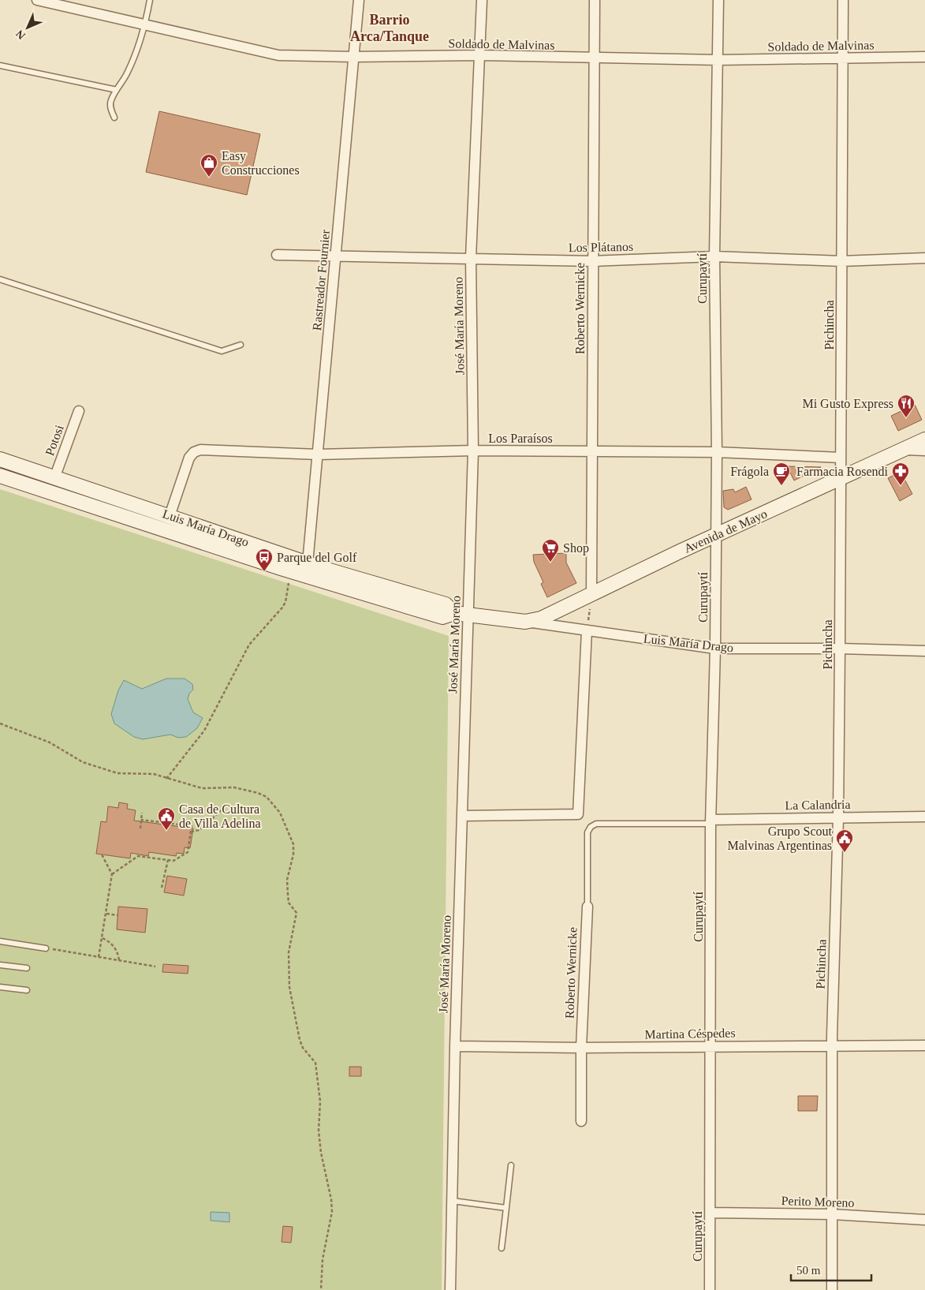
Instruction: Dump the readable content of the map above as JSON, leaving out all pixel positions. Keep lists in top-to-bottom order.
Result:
{
  "streets": {
    "main road": ["Luis María Drago", "Avenida de Mayo"],
    "street": [
      "Soldado de Malvinas",
      "Los Plátanos",
      "Curupaytí",
      "Rastreador Fournier",
      "Roberto Wernicke",
      "Pichincha",
      "José María Moreno",
      "Los Paraísos",
      "Potosi",
      "La Calandria",
      "Martina Céspedes",
      "Perito Moreno"
    ]
  },
  "crossings": [
    ["Soldado de Malvinas", "Curupaytí"],
    ["Soldado de Malvinas", "Rastreador Fournier"],
    ["Soldado de Malvinas", "Roberto Wernicke"],
    ["Soldado de Malvinas", "Pichincha"],
    ["Soldado de Malvinas", "José María Moreno"],
    ["Los Plátanos", "Curupaytí"],
    ["Los Plátanos", "Rastreador Fournier"],
    ["Los Plátanos", "Roberto Wernicke"],
    ["Los Plátanos", "Pichincha"],
    ["Los Plátanos", "José María Moreno"],
    ["Curupaytí", "Los Paraísos"],
    ["Curupaytí", "Luis María Drago"],
    ["Curupaytí", "Avenida de Mayo"],
    ["Curupaytí", "La Calandria"],
    ["Curupaytí", "Martina Céspedes"],
    ["Curupaytí", "Perito Moreno"],
    ["Rastreador Fournier", "Los Paraísos"],
    ["Rastreador Fournier", "Luis María Drago"],
    ["Roberto Wernicke", "Los Paraísos"],
    ["Roberto Wernicke", "Avenida de Mayo"],
    ["Roberto Wernicke", "La Calandria"],
    ["Roberto Wernicke", "Martina Céspedes"],
    ["Pichincha", "Los Paraísos"],
    ["Pichincha", "Luis María Drago"],
    ["Pichincha", "Avenida de Mayo"],
    ["Pichincha", "La Calandria"],
    ["Pichincha", "Martina Céspedes"],
    ["Pichincha", "Perito Moreno"],
    ["José María Moreno", "Los Paraísos"],
    ["José María Moreno", "Luis María Drago"],
    ["José María Moreno", "Martina Céspedes"],
    ["Los Paraísos", "Luis María Drago"],
    ["Potosi", "Luis María Drago"],
    ["Luis María Drago", "Avenida de Mayo"]
  ],
  "districts": ["Barrio Arca/Tanque"],
  "places": {
    "shop": ["Easy Construcciones"],
    "restaurant": ["Mi Gusto Express"],
    "cafe": ["Frágola"],
    "pharmacy": ["Farmacia Rosendi"],
    "supermarket": ["Shop"],
    "bus stop": ["Parque del Golf"],
    "public building": ["Casa de Cultura de Villa Adelina", "Grupo Scout Malvinas Argentinas"]
  },
  "scale_bar": "50 m",
  "north": "bottom left"
}
